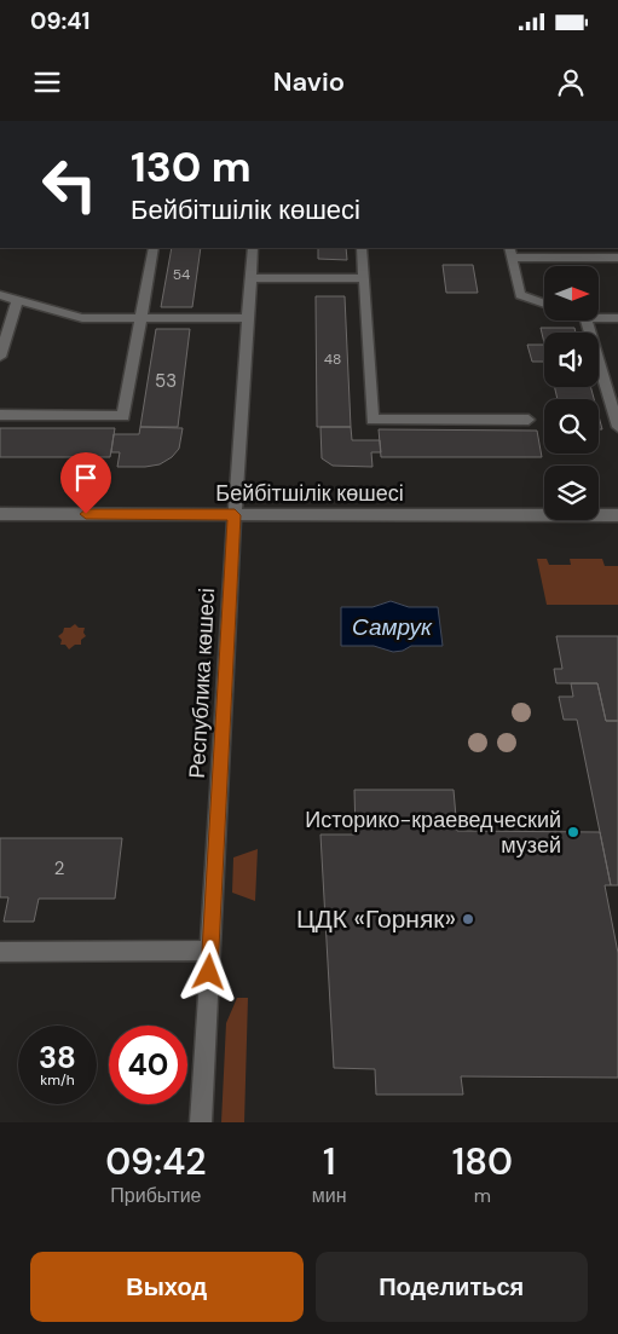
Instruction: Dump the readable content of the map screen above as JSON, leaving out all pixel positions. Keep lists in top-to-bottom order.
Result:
{
  "streets": {
    "street": ["Бейбітшілік көшесі", "Республика көшесі"]
  },
  "crossings": [
    ["Бейбітшілік көшесі", "Республика көшесі"]
  ],
  "water": ["Самрук"],
  "places": ["Историко-краеведческий музей", "ЦДК «Горняк»"],
  "house_numbers": [
    "54",
    "48",
    "53",
    "2"
  ],
  "north": "right",
  "page": {
    "status": "09:41",
    "header": "Navio",
    "turn": ["130 m", "Бейбітшілік көшесі"],
    "speed": "38 km/h",
    "limit": "40",
    "eta": [
      "09:42",
      "Прибытие",
      "1",
      "мин",
      "180",
      "m"
    ],
    "buttons": ["Выход", "Поделиться"]
  }
}
